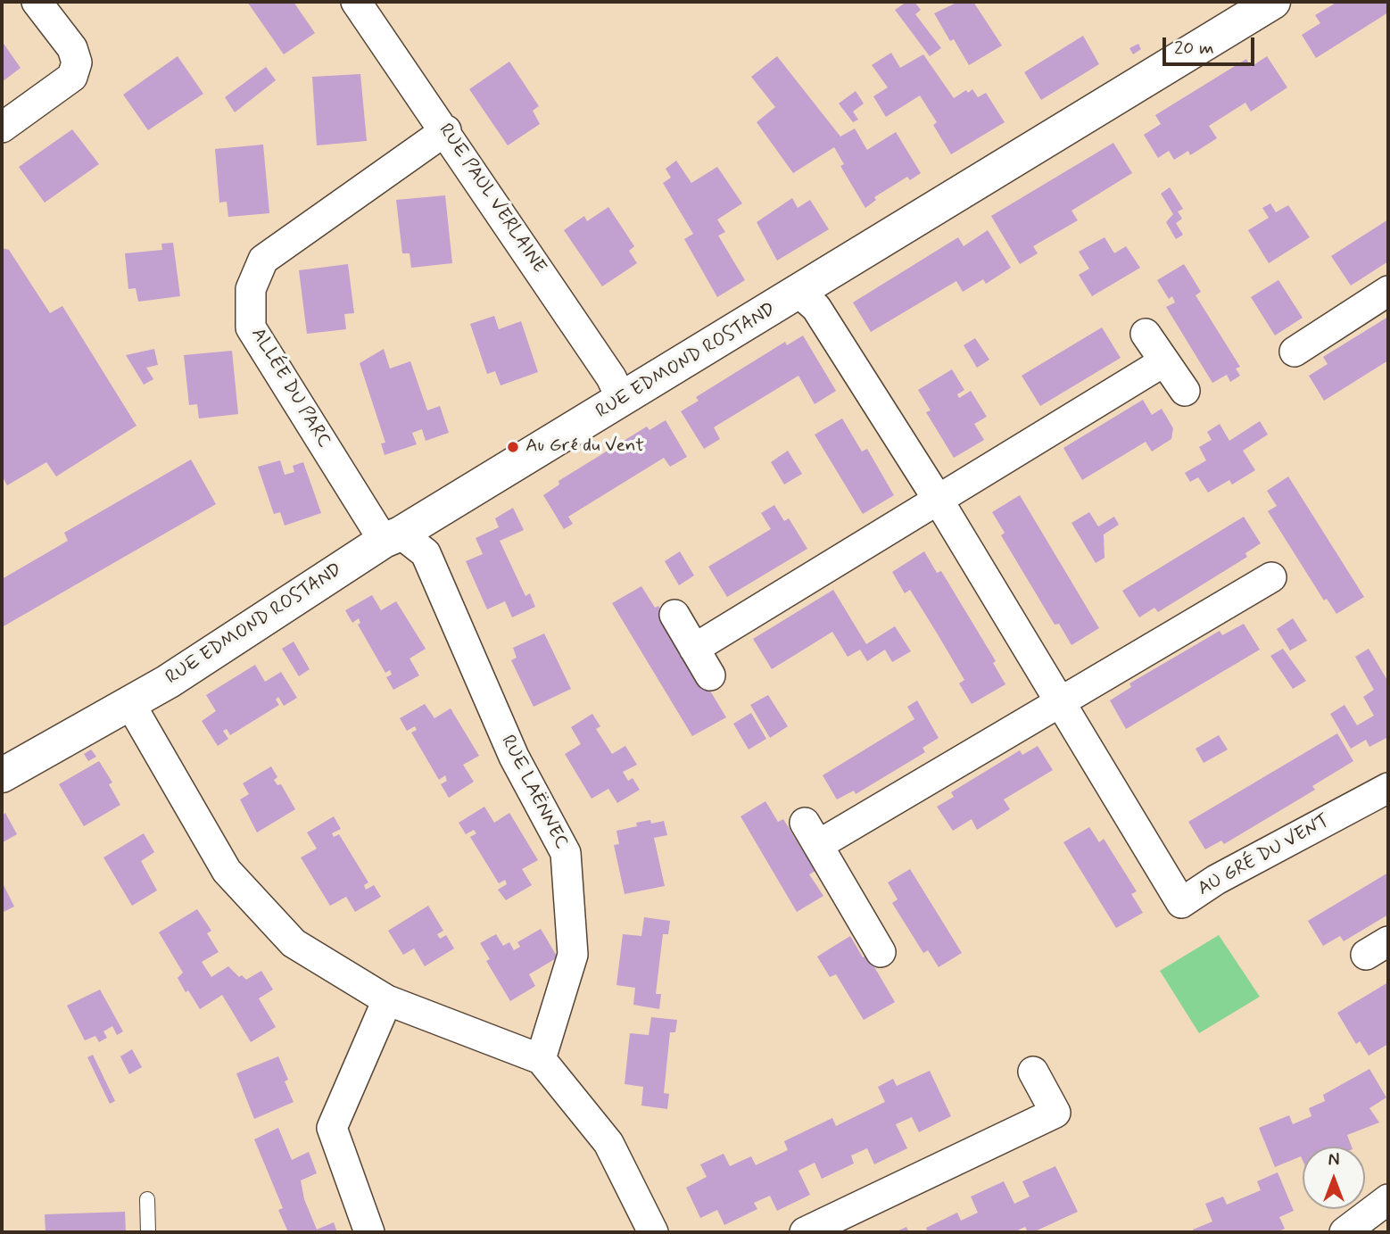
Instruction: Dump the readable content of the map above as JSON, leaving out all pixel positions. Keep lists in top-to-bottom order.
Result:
{
  "streets": {
    "street": [
      "RUE PAUL VERLAINE",
      "RUE EDMOND ROSTAND",
      "ALLÉE DU PARC",
      "RUE LAËNNEC",
      "AU GRÉ DU VENT"
    ]
  },
  "crossings": [
    ["RUE PAUL VERLAINE", "RUE EDMOND ROSTAND"],
    ["RUE PAUL VERLAINE", "ALLÉE DU PARC"],
    ["RUE EDMOND ROSTAND", "ALLÉE DU PARC"],
    ["RUE EDMOND ROSTAND", "RUE LAËNNEC"],
    ["RUE EDMOND ROSTAND", "AU GRÉ DU VENT"],
    ["ALLÉE DU PARC", "RUE LAËNNEC"]
  ],
  "places": ["Au Gré du Vent"],
  "scale_bar": "20 m",
  "north": "top"
}
